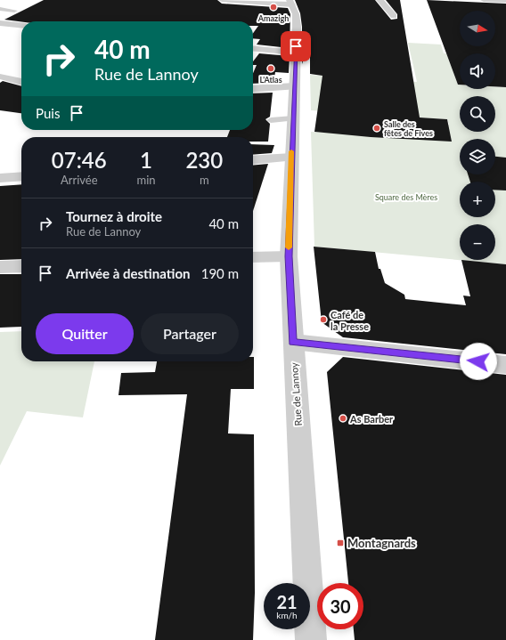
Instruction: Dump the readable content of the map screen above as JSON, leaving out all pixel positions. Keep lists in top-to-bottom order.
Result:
{
  "streets": {
    "street": ["Rue de Lannoy"]
  },
  "parks": ["Square des Mères"],
  "places": {
    "other": [
      "Amazigh",
      "L'Atlas",
      "Salle des fêtes de Fives",
      "Café de la Presse",
      "As Barber"
    ],
    "transit": ["Montagnards"]
  },
  "north": "right",
  "page": {
    "map_buttons": ["+", "−"],
    "turn": ["40 m", "Rue de Lannoy"],
    "then": "Puis",
    "eta": [
      "07:46",
      "Arrivée",
      "1",
      "min",
      "230",
      "m"
    ],
    "list": [
      {
        "name": "Tournez à droite",
        "note": "Rue de Lannoy",
        "value": "40 m"
      },
      {
        "name": "Arrivée à destination",
        "value": "190 m"
      }
    ],
    "buttons": ["Quitter", "Partager"],
    "speed": "21 km/h",
    "limit": "30"
  }
}
